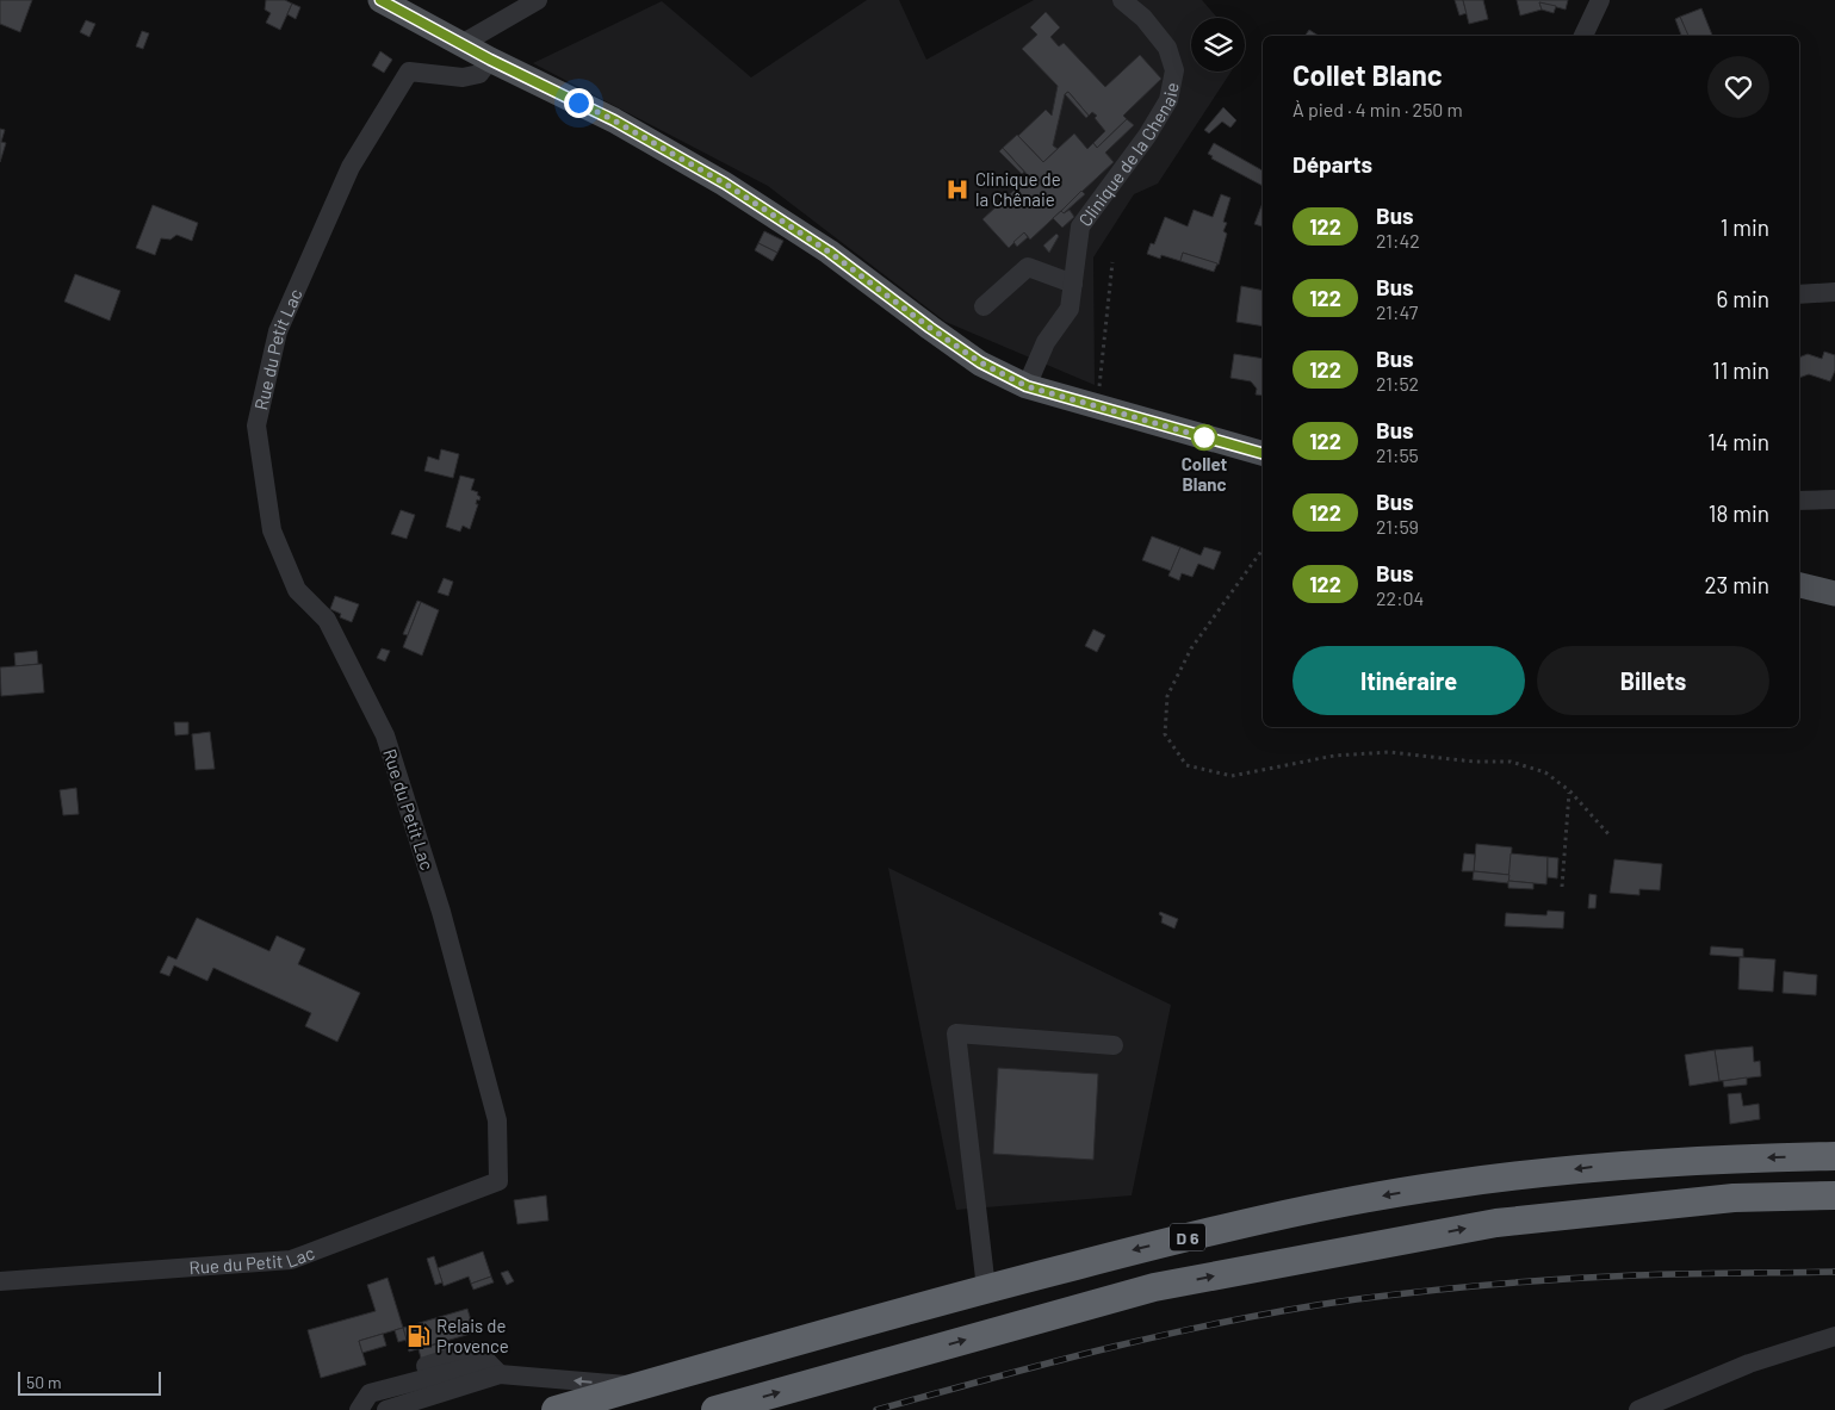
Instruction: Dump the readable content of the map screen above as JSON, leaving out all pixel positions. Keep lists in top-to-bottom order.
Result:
{
  "streets": {
    "highway": ["D 6"],
    "street": ["Clinique de la Chenaie", "Rue du Petit Lac"]
  },
  "places": {
    "hospital": ["Clinique de la Chênaie"],
    "other": ["Collet Blanc"],
    "fuel station": ["Relais de Provence"]
  },
  "lines": ["bus line 122"],
  "scale_bar": "50 m",
  "page": {
    "heading": [
      ["Collet Blanc", "À pied · 4 min · 250 m"],
      "Départs"
    ],
    "list": [
      {
        "mark": "122",
        "name": "Bus",
        "note": "21:42",
        "value": "1 min"
      },
      {
        "mark": "122",
        "name": "Bus",
        "note": "21:47",
        "value": "6 min"
      },
      {
        "mark": "122",
        "name": "Bus",
        "note": "21:52",
        "value": "11 min"
      },
      {
        "mark": "122",
        "name": "Bus",
        "note": "21:55",
        "value": "14 min"
      },
      {
        "mark": "122",
        "name": "Bus",
        "note": "21:59",
        "value": "18 min"
      },
      {
        "mark": "122",
        "name": "Bus",
        "note": "22:04",
        "value": "23 min"
      }
    ],
    "buttons": ["Itinéraire", "Billets"],
    "scale": "50 m"
  }
}
